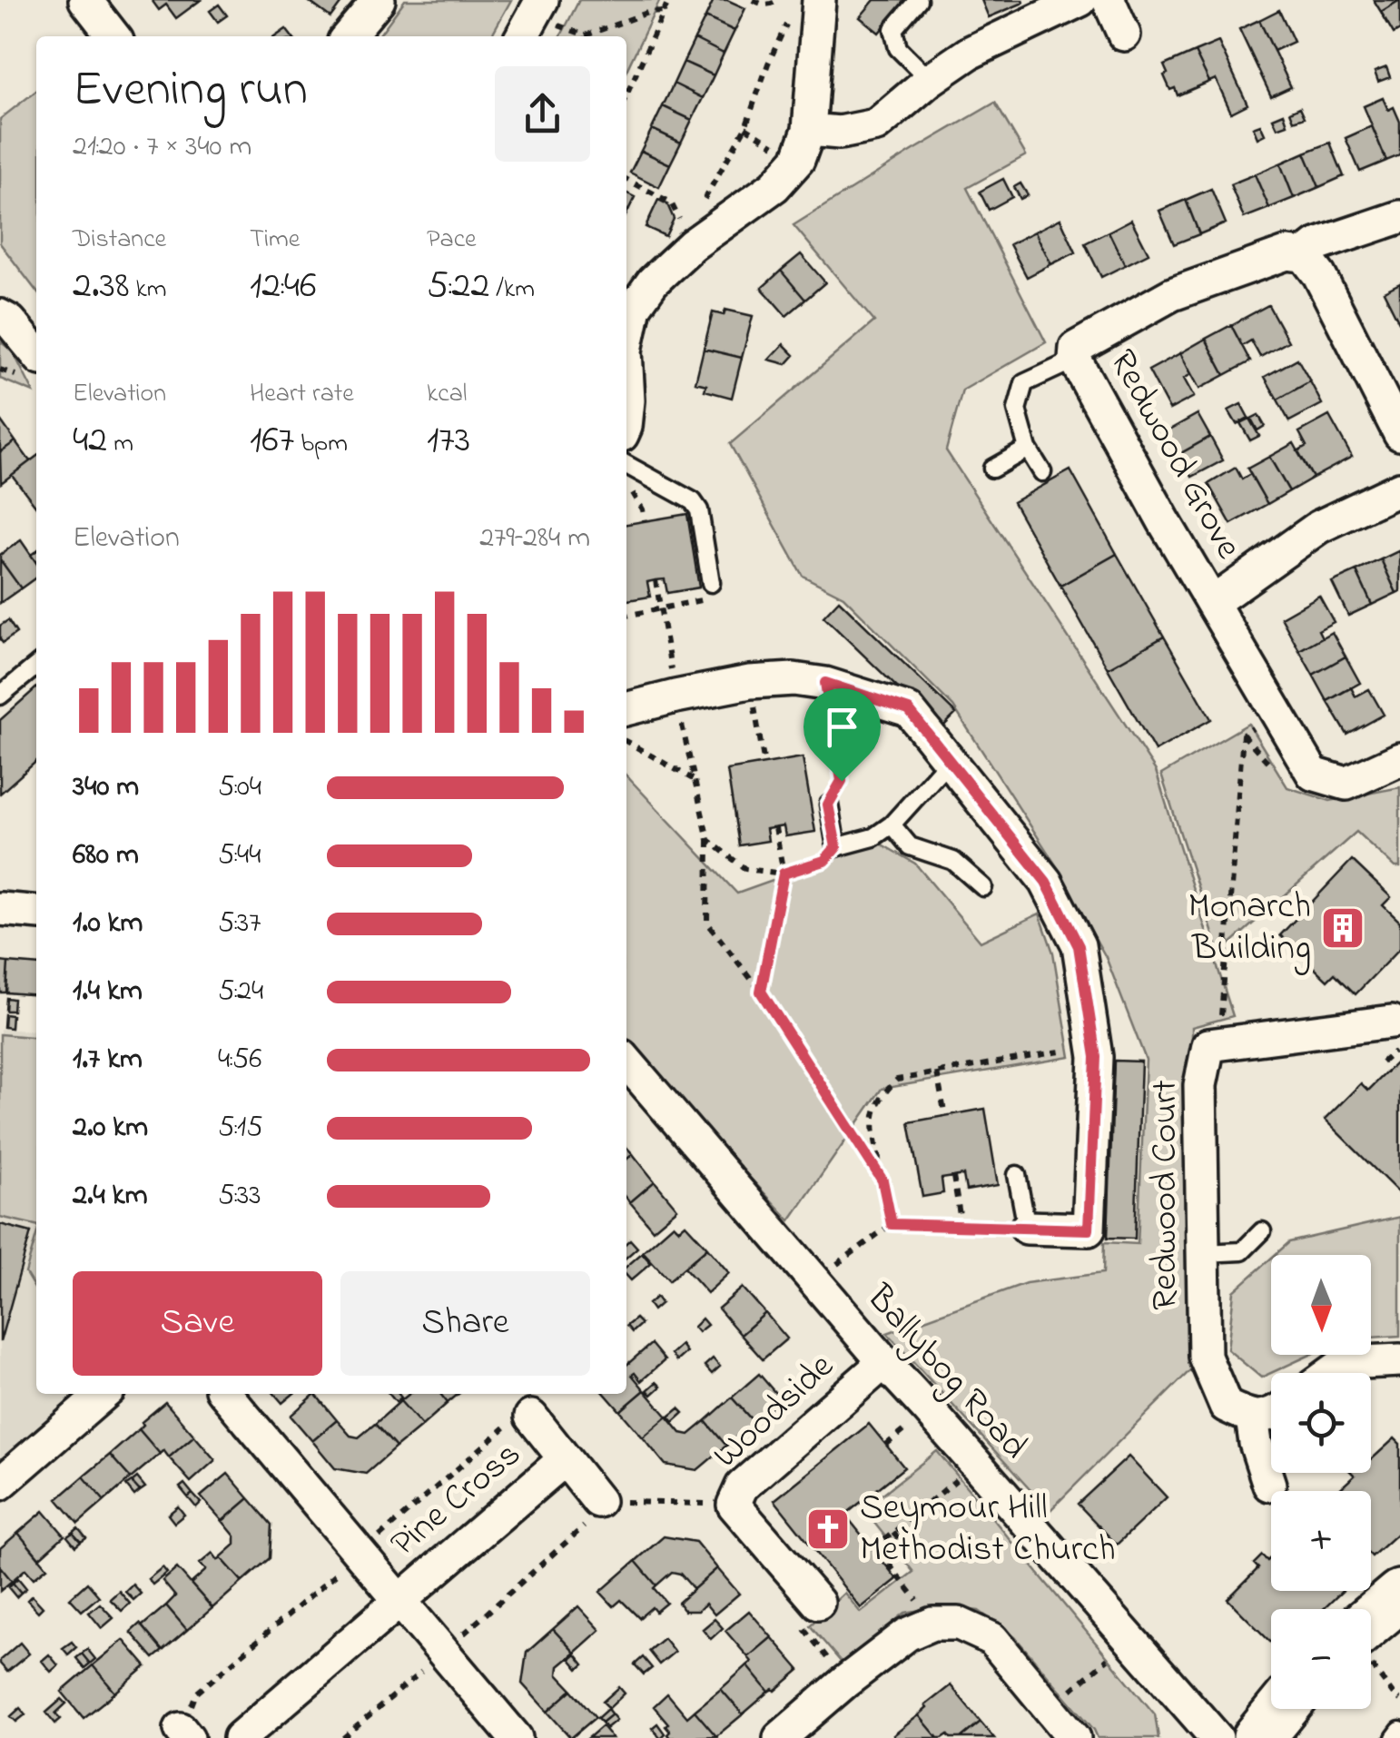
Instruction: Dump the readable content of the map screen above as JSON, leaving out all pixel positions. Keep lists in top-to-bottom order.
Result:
{
  "streets": {
    "street": [
      "Redwood Grove",
      "Redwood Court",
      "Ballybog Road",
      "Woodside",
      "Pine Cross"
    ]
  },
  "crossings": [
    ["Ballybog Road", "Woodside"]
  ],
  "places": {
    "building": ["Monarch Building"],
    "church": ["Seymour Hill Methodist Church"]
  },
  "north": "bottom",
  "page": {
    "heading": ["Evening run", "21:20 · 7 × 340 m"],
    "stats": [
      ["Distance", "2.38 km"],
      ["Time", "12:46"],
      ["Pace", "5:22 /km"],
      ["Elevation", "42 m"],
      ["Heart rate", "167 bpm"],
      ["kcal", "173"]
    ],
    "chart": ["Elevation", "279–284 m"],
    "list": [
      {
        "name": "340 m",
        "note": "5:04"
      },
      {
        "name": "680 m",
        "note": "5:44"
      },
      {
        "name": "1.0 km",
        "note": "5:37"
      },
      {
        "name": "1.4 km",
        "note": "5:24"
      },
      {
        "name": "1.7 km",
        "note": "4:56"
      },
      {
        "name": "2.0 km",
        "note": "5:15"
      },
      {
        "name": "2.4 km",
        "note": "5:33"
      }
    ],
    "buttons": ["Save", "Share"],
    "map_buttons": ["+", "−"]
  }
}
